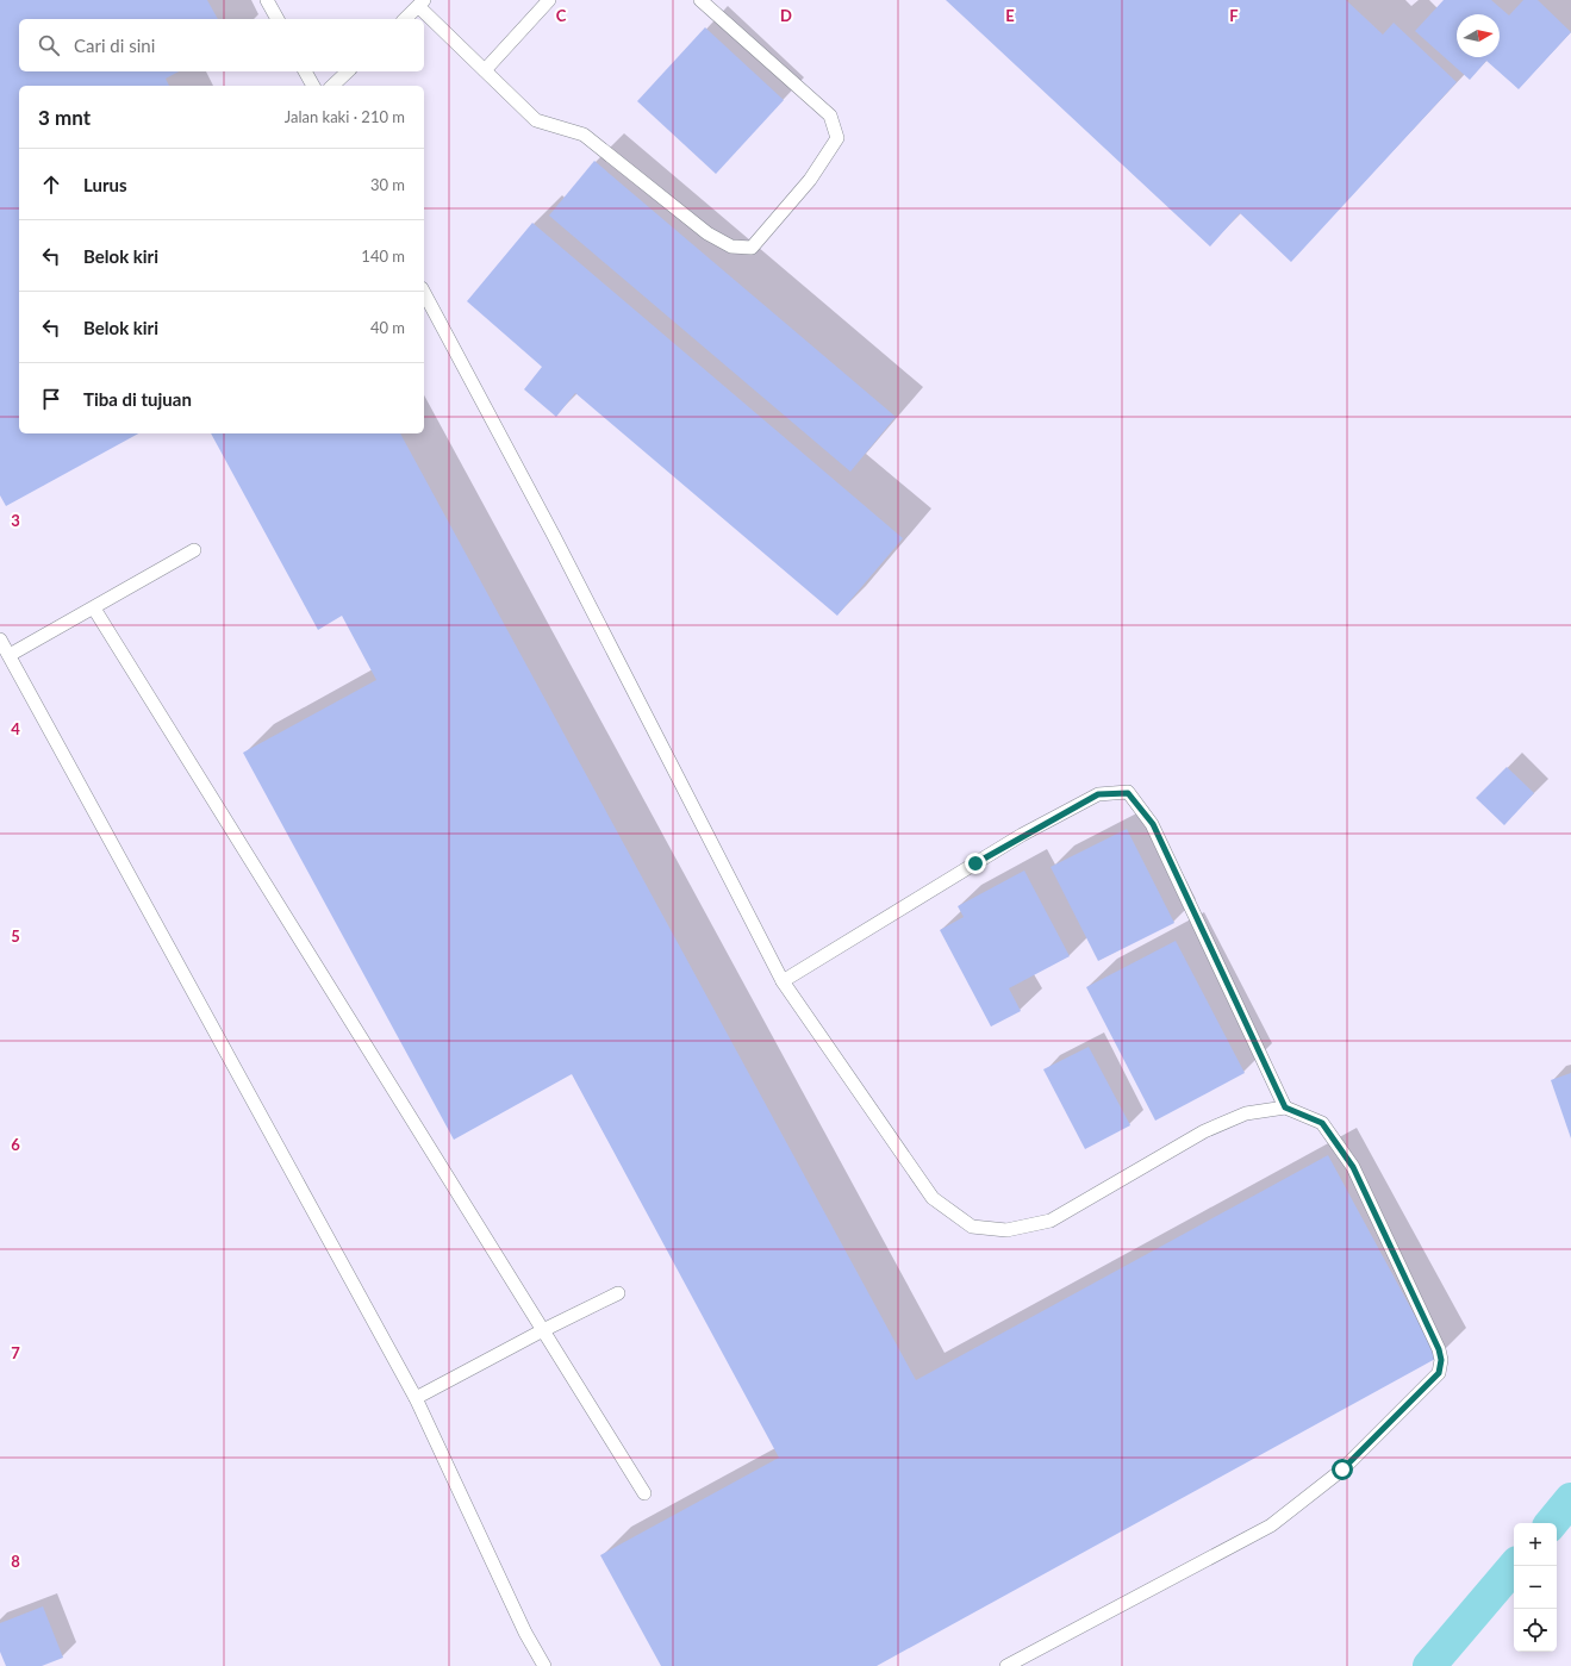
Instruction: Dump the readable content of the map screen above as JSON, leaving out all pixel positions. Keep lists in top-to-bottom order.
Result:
{
  "north": "right",
  "page": {
    "search": "Cari di sini",
    "heading": ["3 mnt", "Jalan kaki · 210 m"],
    "list": [
      ["Lurus", "30 m"],
      ["Belok kiri", "140 m"],
      ["Belok kiri", "40 m"],
      "Tiba di tujuan"
    ],
    "map_buttons": ["+", "−"]
  },
  "grid": {
    "columns": [
      "C",
      "D",
      "E",
      "F"
    ],
    "rows": [
      "3",
      "4",
      "5",
      "6",
      "7",
      "8"
    ]
  }
}
